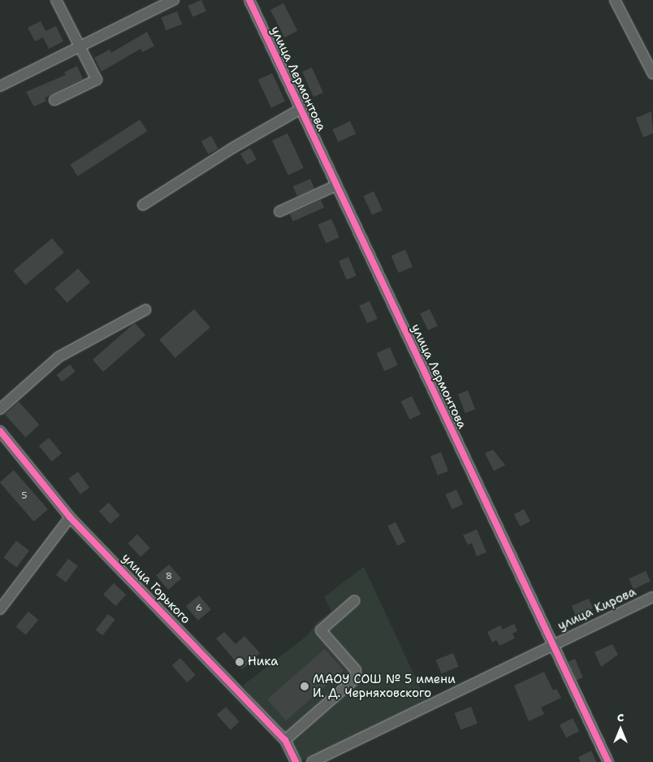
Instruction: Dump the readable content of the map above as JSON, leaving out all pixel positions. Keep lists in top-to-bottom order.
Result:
{
  "streets": {
    "street": ["улица Лермонтова", "улица Горького", "улица Кирова"]
  },
  "crossings": [
    ["улица Лермонтова", "улица Кирова"]
  ],
  "places": ["Ника", "МАОУ СОШ № 5 имени И. Д. Черняховского"],
  "house_numbers": ["5", "8", "6"],
  "north": "top"
}
